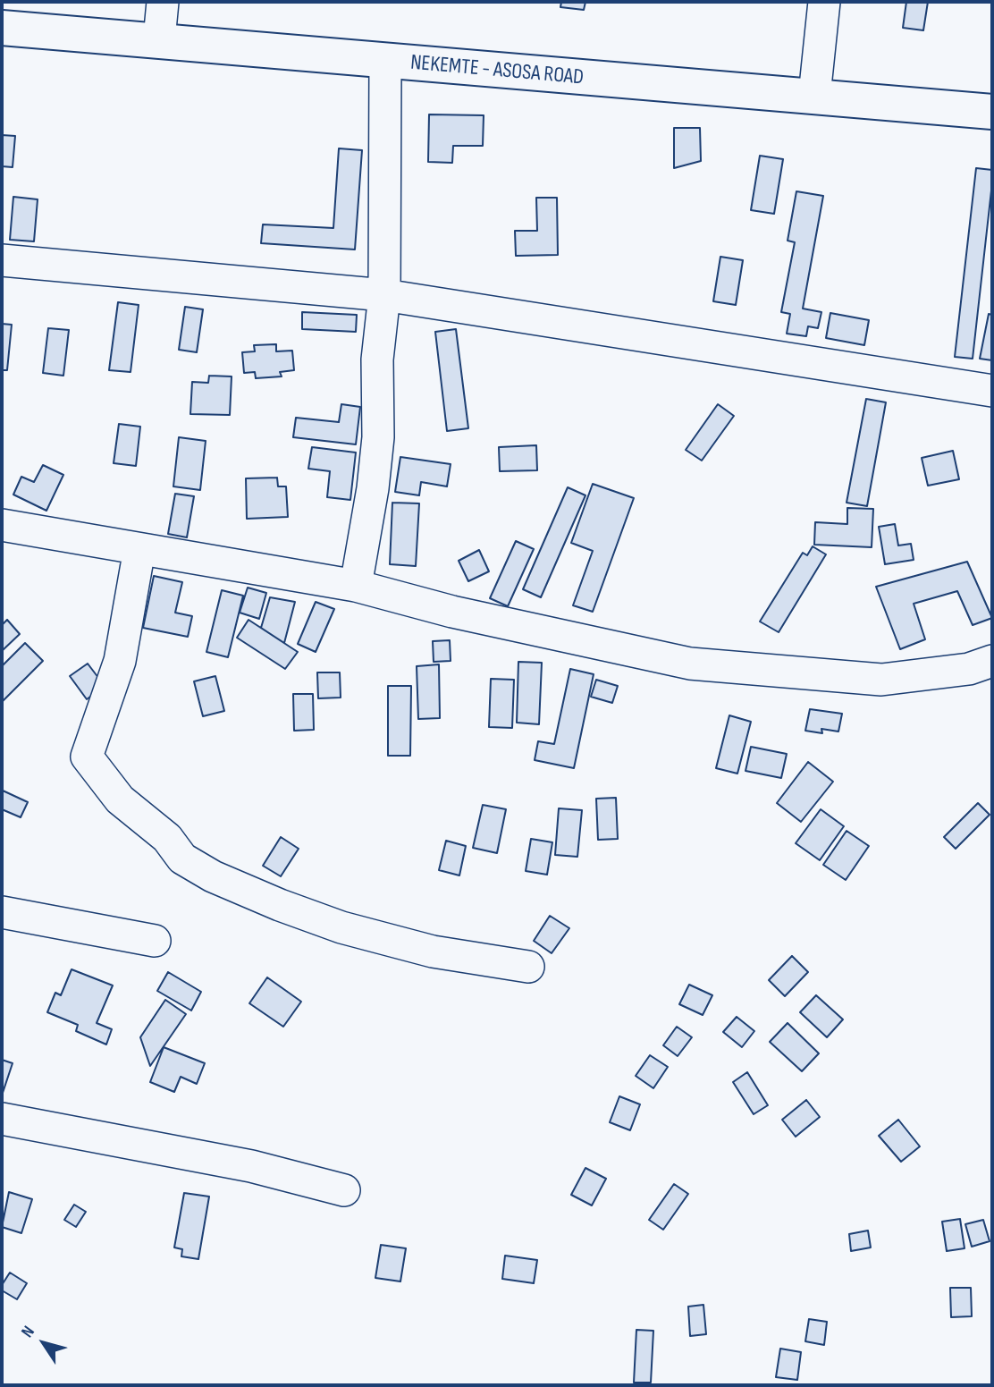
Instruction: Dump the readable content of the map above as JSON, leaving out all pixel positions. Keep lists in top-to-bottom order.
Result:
{
  "streets": {
    "highway": ["NEKEMTE - ASOSA ROAD"]
  },
  "north": "top left"
}
